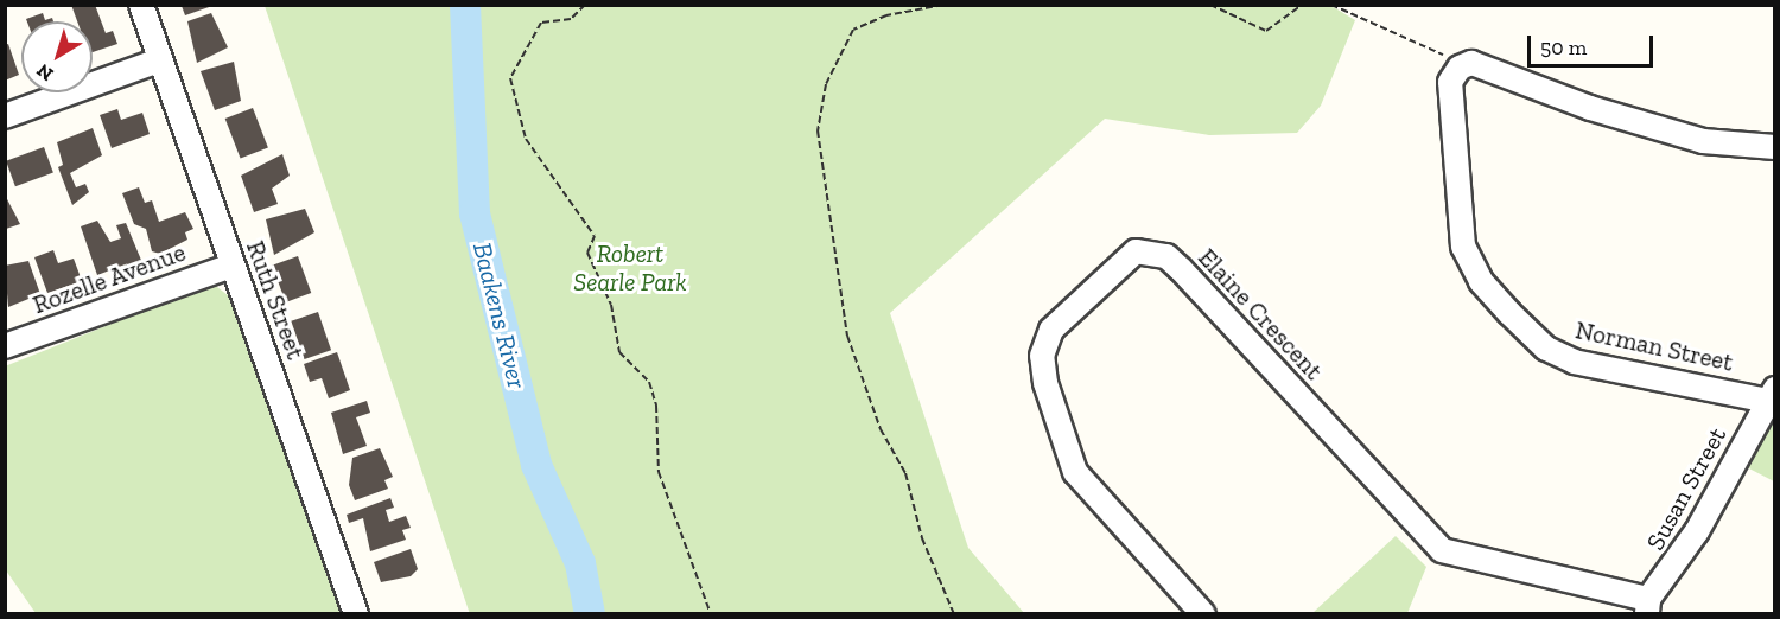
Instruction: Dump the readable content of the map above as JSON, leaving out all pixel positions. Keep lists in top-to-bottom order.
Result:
{
  "streets": {
    "street": [
      "Rozelle Avenue",
      "Ruth Street",
      "Elaine Crescent",
      "Norman Street",
      "Susan Street"
    ]
  },
  "crossings": [
    ["Rozelle Avenue", "Ruth Street"],
    ["Elaine Crescent", "Susan Street"],
    ["Norman Street", "Susan Street"]
  ],
  "water": ["Baakens River"],
  "parks": ["Robert Searle Park"],
  "scale_bar": "50 m",
  "north": "bottom left"
}
